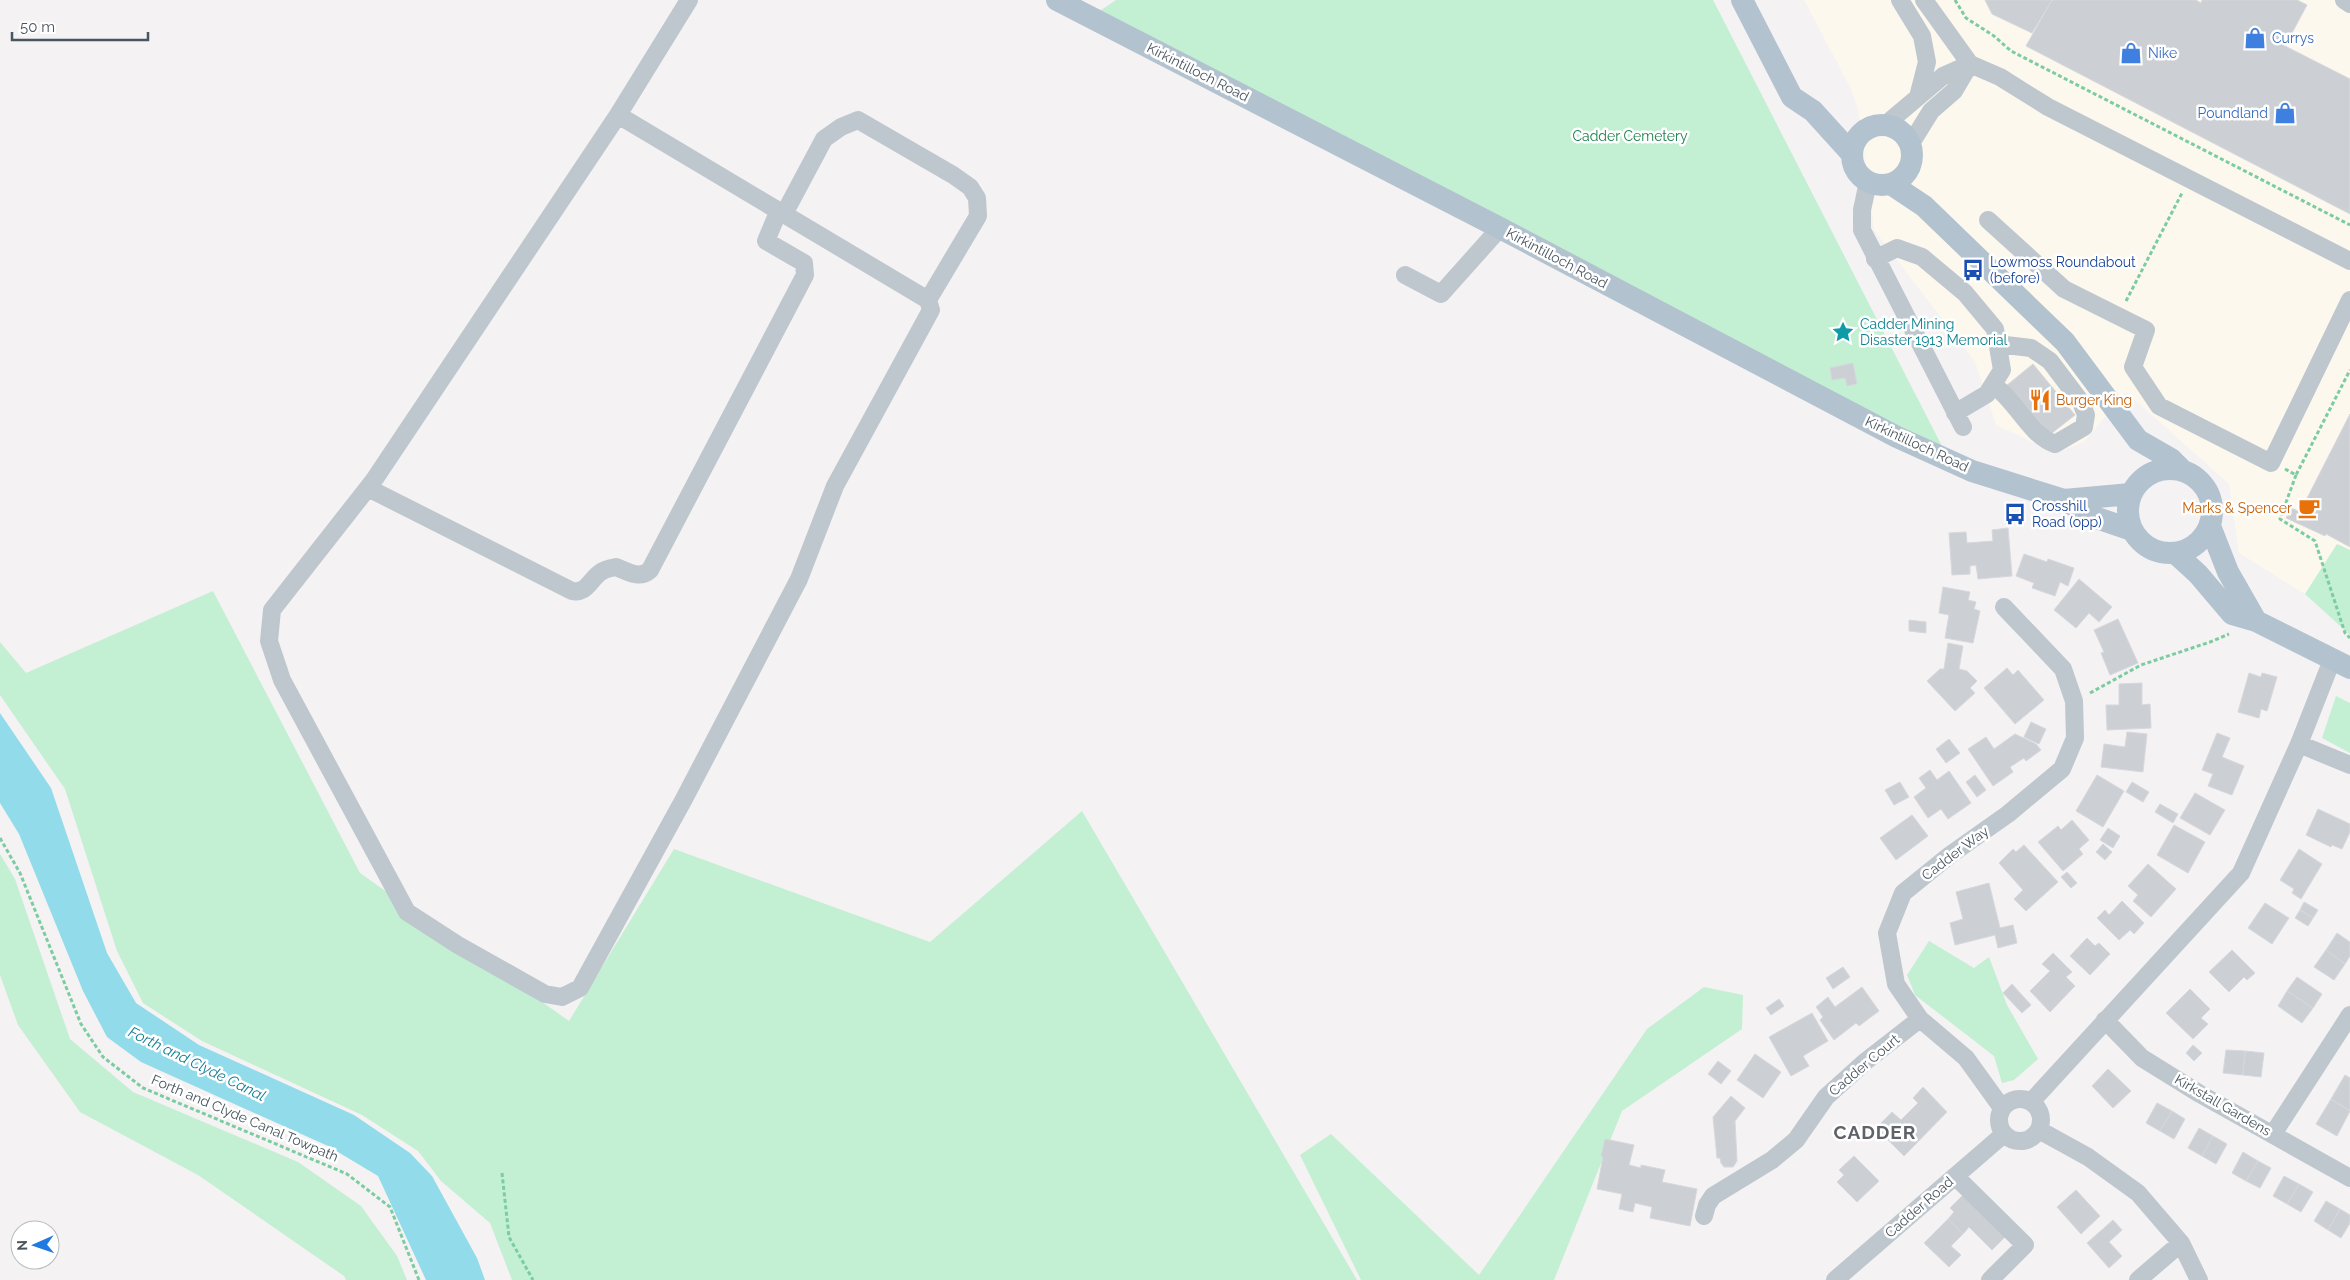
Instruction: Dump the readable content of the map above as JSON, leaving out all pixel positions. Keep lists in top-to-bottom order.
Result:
{
  "streets": {
    "main road": ["Kirkintilloch Road"],
    "street": [
      "Cadder Way",
      "Cadder Court",
      "Kirkstall Gardens",
      "Cadder Road"
    ],
    "path": ["Forth and Clyde Canal Towpath"]
  },
  "crossings": [
    ["Cadder Way", "Cadder Court"],
    ["Cadder Way", "Cadder Road"]
  ],
  "districts": ["CADDER"],
  "water": ["Forth and Clyde Canal"],
  "parks": ["Cadder Cemetery"],
  "places": {
    "shop": ["Currys", "Nike", "Poundland"],
    "bus stop": ["Lowmoss Roundabout (before)", "Crosshill Road (opp)"],
    "place": ["Cadder Mining Disaster 1913 Memorial"],
    "restaurant": ["Burger King"],
    "cafe": ["Marks & Spencer"]
  },
  "scale_bar": "50 m",
  "north": "left"
}
